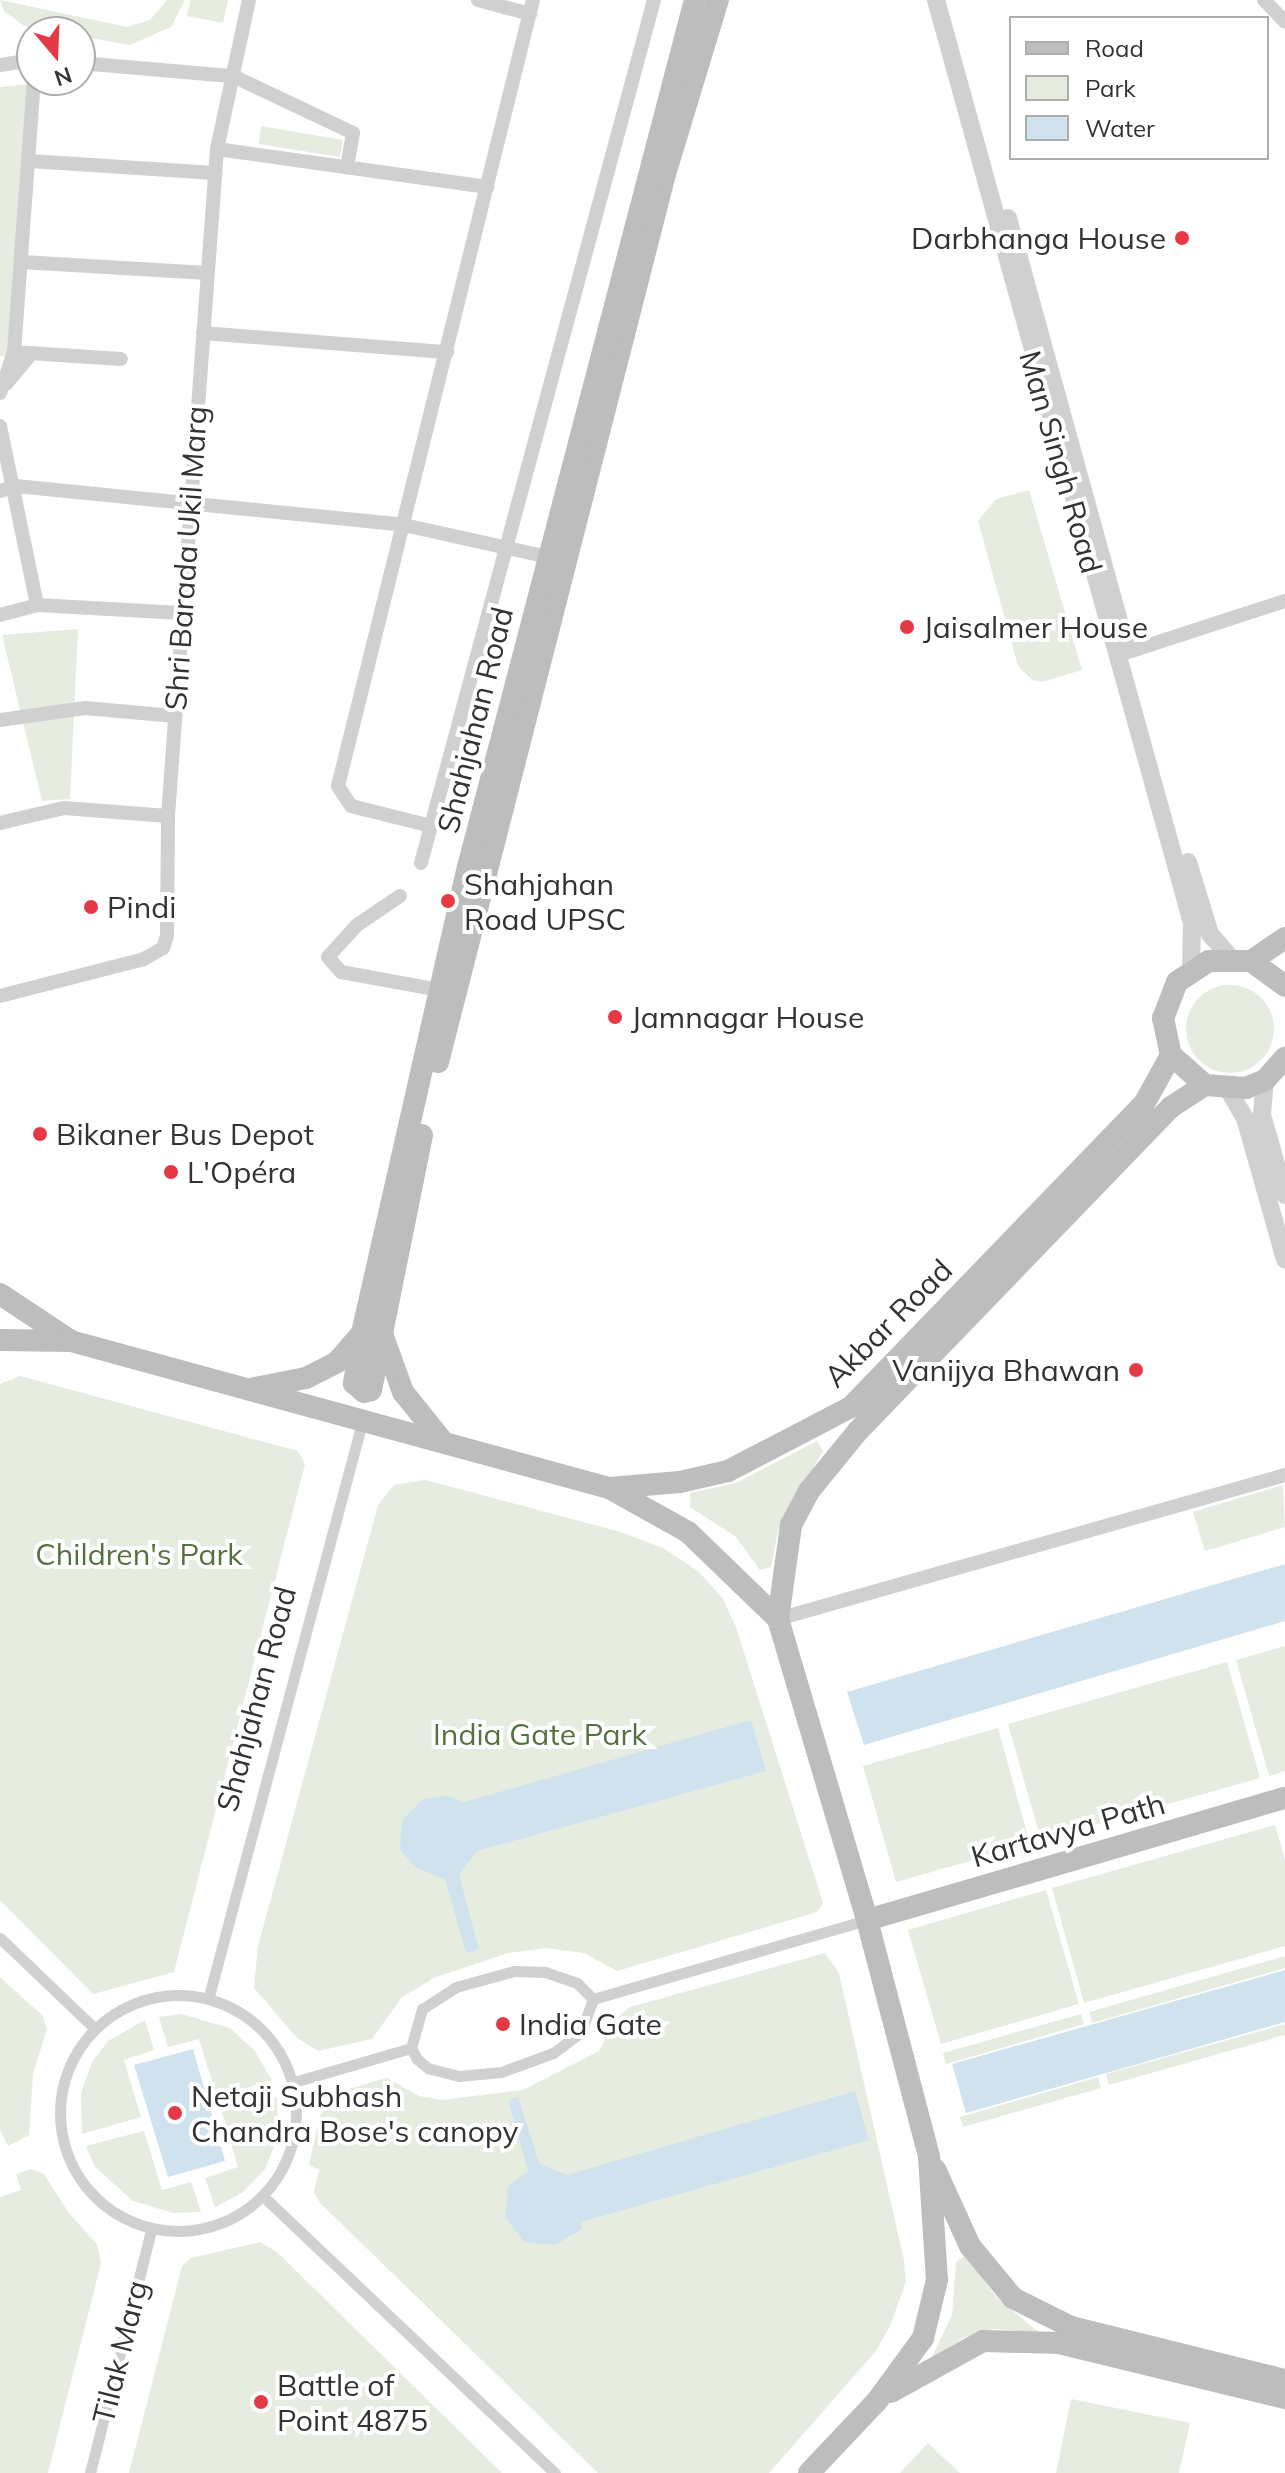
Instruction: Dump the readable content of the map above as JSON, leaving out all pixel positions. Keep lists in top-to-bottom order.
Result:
{
  "streets": {
    "main road": ["Shahjahan Road", "Akbar Road", "Kartavya Path"],
    "street": ["Man Singh Road", "Shri Barada Ukil Marg", "Tilak Marg"]
  },
  "crossings": [
    ["Shahjahan Road", "Tilak Marg"]
  ],
  "parks": ["Children's Park", "India Gate Park"],
  "places": [
    "Darbhanga House",
    "Jaisalmer House",
    "Shahjahan Road UPSC",
    "Pindi",
    "Jamnagar House",
    "Bikaner Bus Depot",
    "L'Opéra",
    "Vanijya Bhawan",
    "India Gate",
    "Netaji Subhash Chandra Bose's canopy",
    "Battle of Point 4875"
  ],
  "legend": ["Road", "Park", "Water"],
  "north": "bottom"
}
